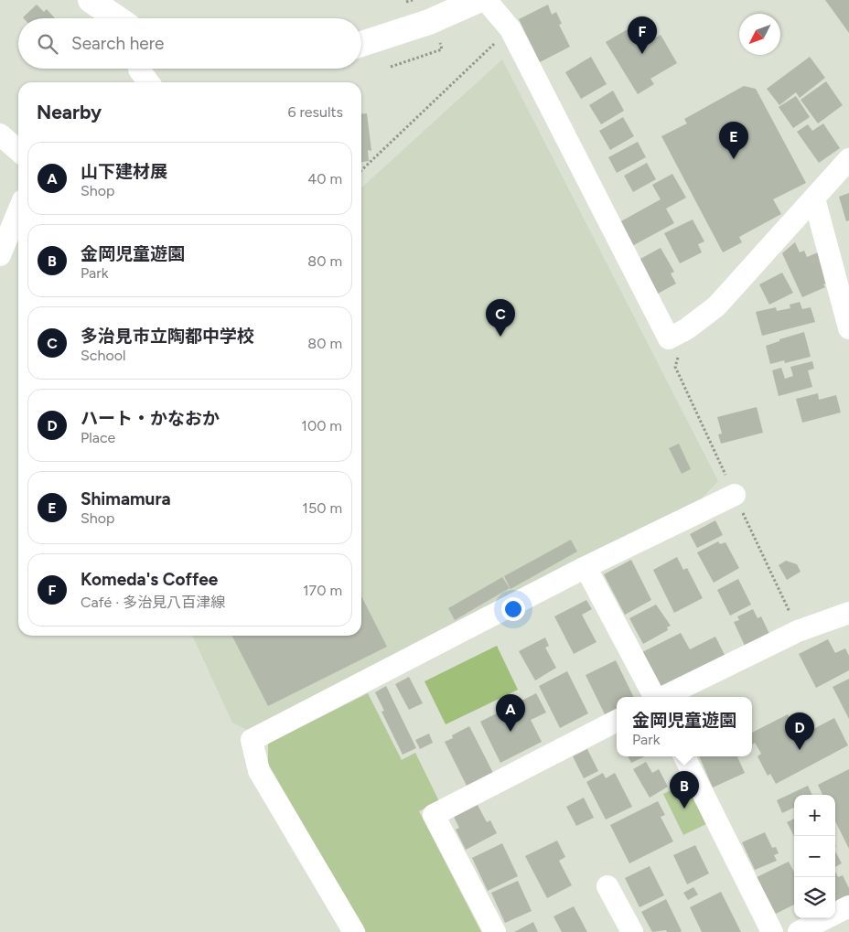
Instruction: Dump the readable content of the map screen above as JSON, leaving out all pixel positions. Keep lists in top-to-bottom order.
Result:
{
  "north": "bottom left",
  "page": {
    "pins": [
      "F",
      "E",
      "C",
      "A",
      "D",
      "B"
    ],
    "search": "Search here",
    "heading": ["Nearby", "6 results"],
    "list": [
      {
        "mark": "A",
        "name": "山下建材展",
        "note": "Shop",
        "value": "40 m"
      },
      {
        "mark": "B",
        "name": "金岡児童遊園",
        "note": "Park",
        "value": "80 m"
      },
      {
        "mark": "C",
        "name": "多治見市立陶都中学校",
        "note": "School",
        "value": "80 m"
      },
      {
        "mark": "D",
        "name": "ハート・かなおか",
        "note": "Place",
        "value": "100 m"
      },
      {
        "mark": "E",
        "name": "Shimamura",
        "note": "Shop",
        "value": "150 m"
      },
      {
        "mark": "F",
        "name": "Komeda's Coffee",
        "note": "Café · 多治見八百津線",
        "value": "170 m"
      }
    ],
    "popup": ["金岡児童遊園", "Park"],
    "map_buttons": ["+", "−"]
  }
}
